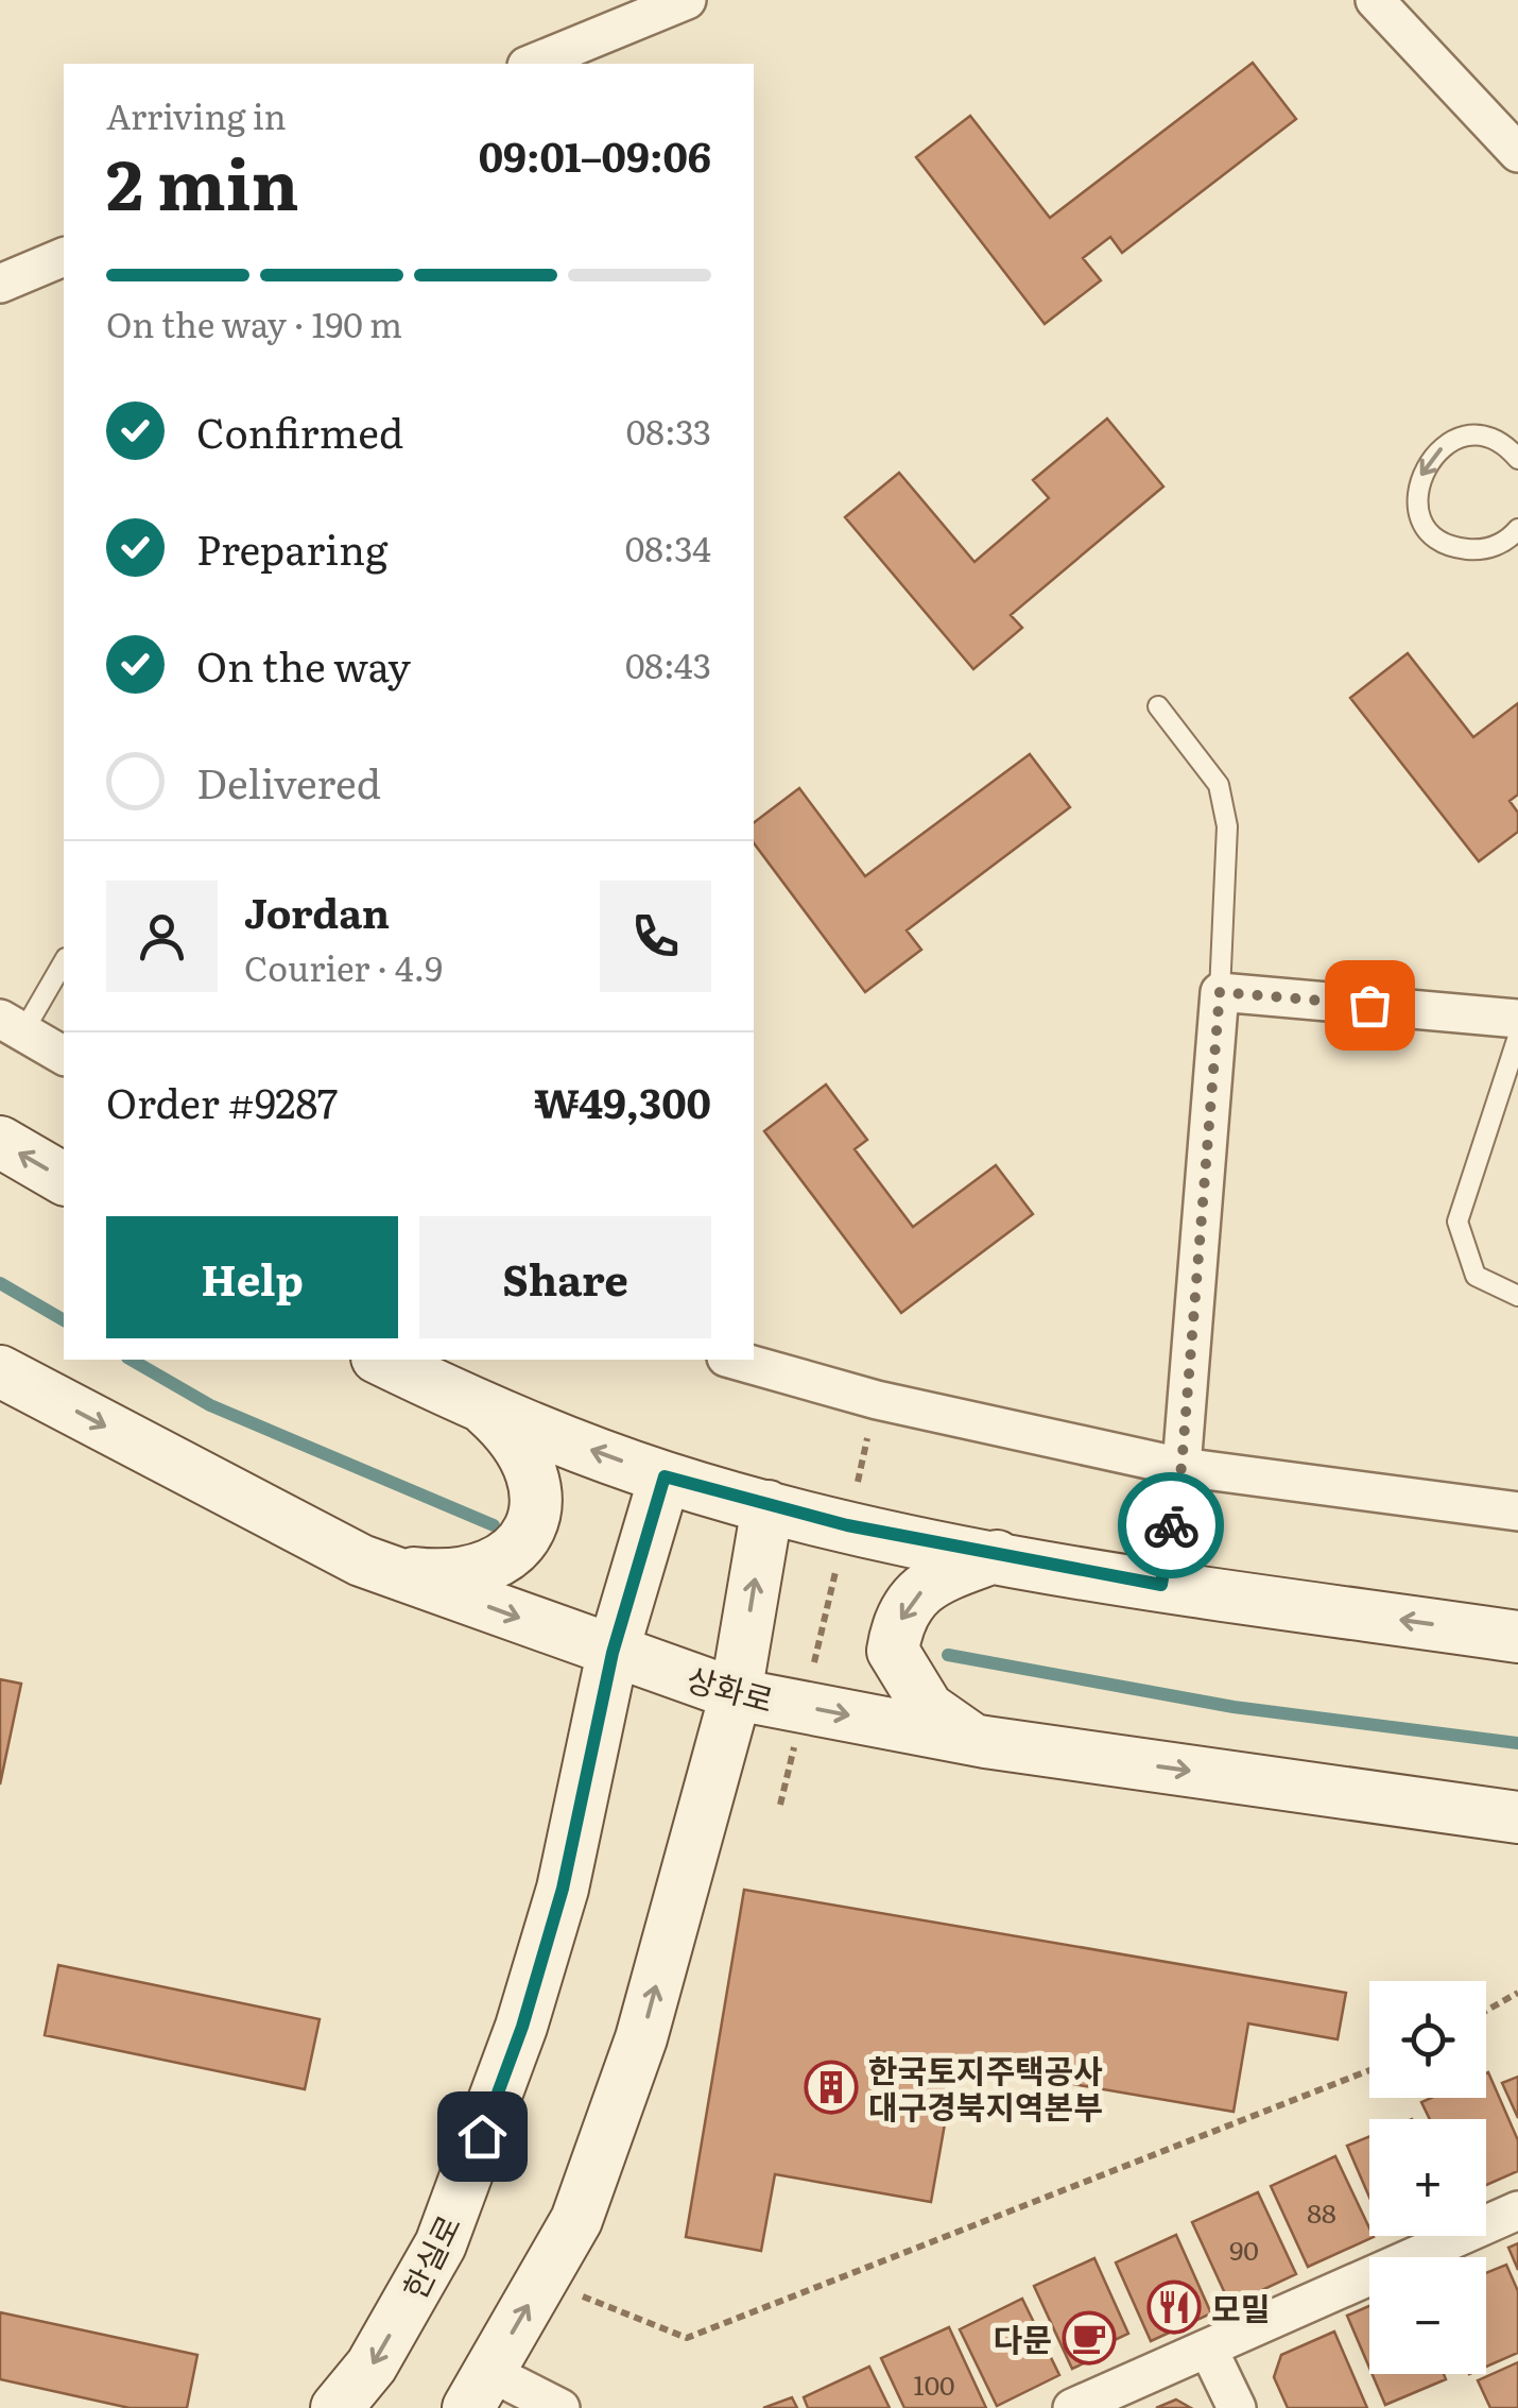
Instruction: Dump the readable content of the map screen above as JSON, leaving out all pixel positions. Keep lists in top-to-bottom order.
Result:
{
  "streets": {
    "main road": ["상화로", "한실로"]
  },
  "crossings": [
    ["상화로", "한실로"]
  ],
  "places": {
    "building": ["한국토지주택공사 대구경북지역본부"],
    "restaurant": ["모밀"],
    "cafe": ["다문"]
  },
  "house_numbers": ["88", "90", "100"],
  "page": {
    "heading": ["2 min", "Arriving in", "09:01–09:06"],
    "panel": [
      "Jordan",
      "Courier · 4.9",
      "Order #9287",
      "₩49,300"
    ],
    "bar": "On the way · 190 m",
    "list": [
      ["Confirmed", "08:33"],
      ["Preparing", "08:34"],
      ["On the way", "08:43"],
      "Delivered"
    ],
    "buttons": ["Help", "Share"],
    "map_buttons": ["+", "−"]
  }
}
